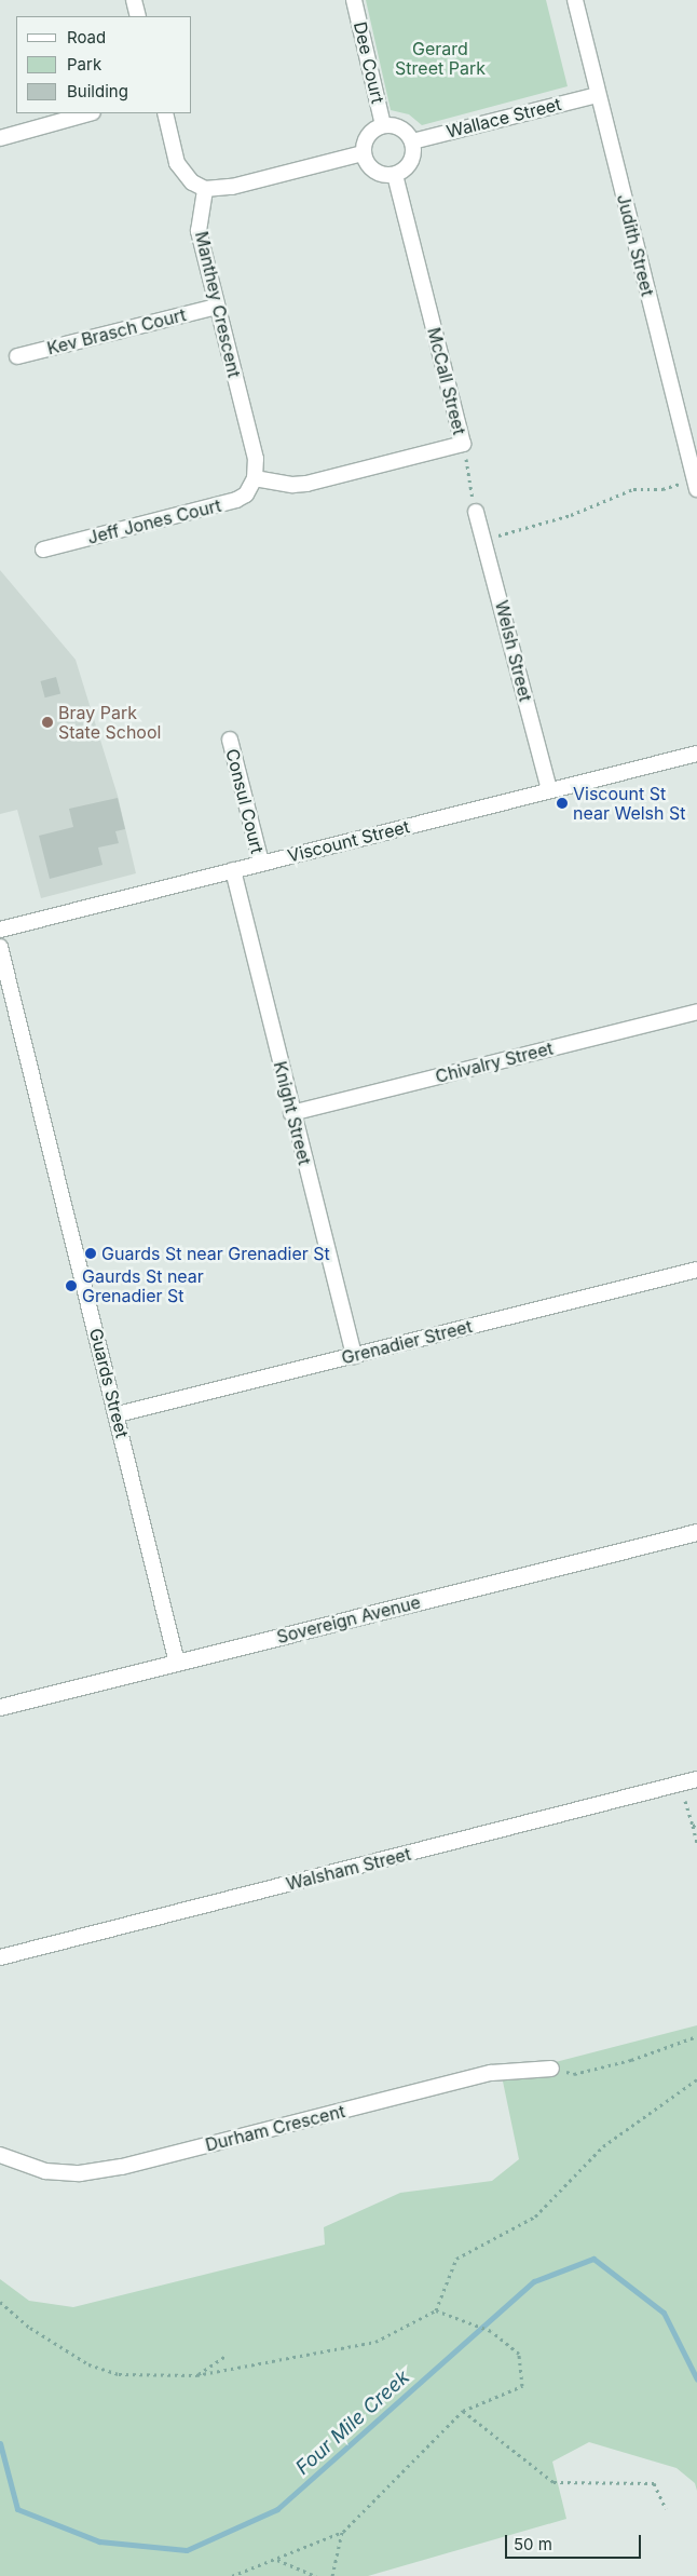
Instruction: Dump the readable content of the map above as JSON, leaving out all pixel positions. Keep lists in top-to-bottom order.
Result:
{
  "streets": {
    "street": [
      "Dee Court",
      "Wallace Street",
      "Judith Street",
      "Manthey Crescent",
      "Kev Brasch Court",
      "McCall Street",
      "Jeff Jones Court",
      "Welsh Street",
      "Consul Court",
      "Viscount Street",
      "Chivalry Street",
      "Knight Street",
      "Grenadier Street",
      "Guards Street",
      "Sovereign Avenue",
      "Walsham Street",
      "Durham Crescent"
    ]
  },
  "crossings": [
    ["Dee Court", "Wallace Street"],
    ["Dee Court", "McCall Street"],
    ["Wallace Street", "Judith Street"],
    ["Wallace Street", "McCall Street"],
    ["Manthey Crescent", "Kev Brasch Court"],
    ["Manthey Crescent", "McCall Street"],
    ["Manthey Crescent", "Jeff Jones Court"],
    ["McCall Street", "Jeff Jones Court"],
    ["Welsh Street", "Viscount Street"],
    ["Consul Court", "Viscount Street"],
    ["Viscount Street", "Knight Street"],
    ["Chivalry Street", "Knight Street"],
    ["Knight Street", "Grenadier Street"],
    ["Grenadier Street", "Guards Street"],
    ["Guards Street", "Sovereign Avenue"]
  ],
  "water": ["Four Mile Creek"],
  "parks": ["Gerard Street Park"],
  "places": [
    "Bray Park State School",
    "Viscount St near Welsh St",
    "Guards St near Grenadier St",
    "Gaurds St near Grenadier St"
  ],
  "legend": ["Road", "Park", "Building"],
  "scale_bar": "50 m"
}
